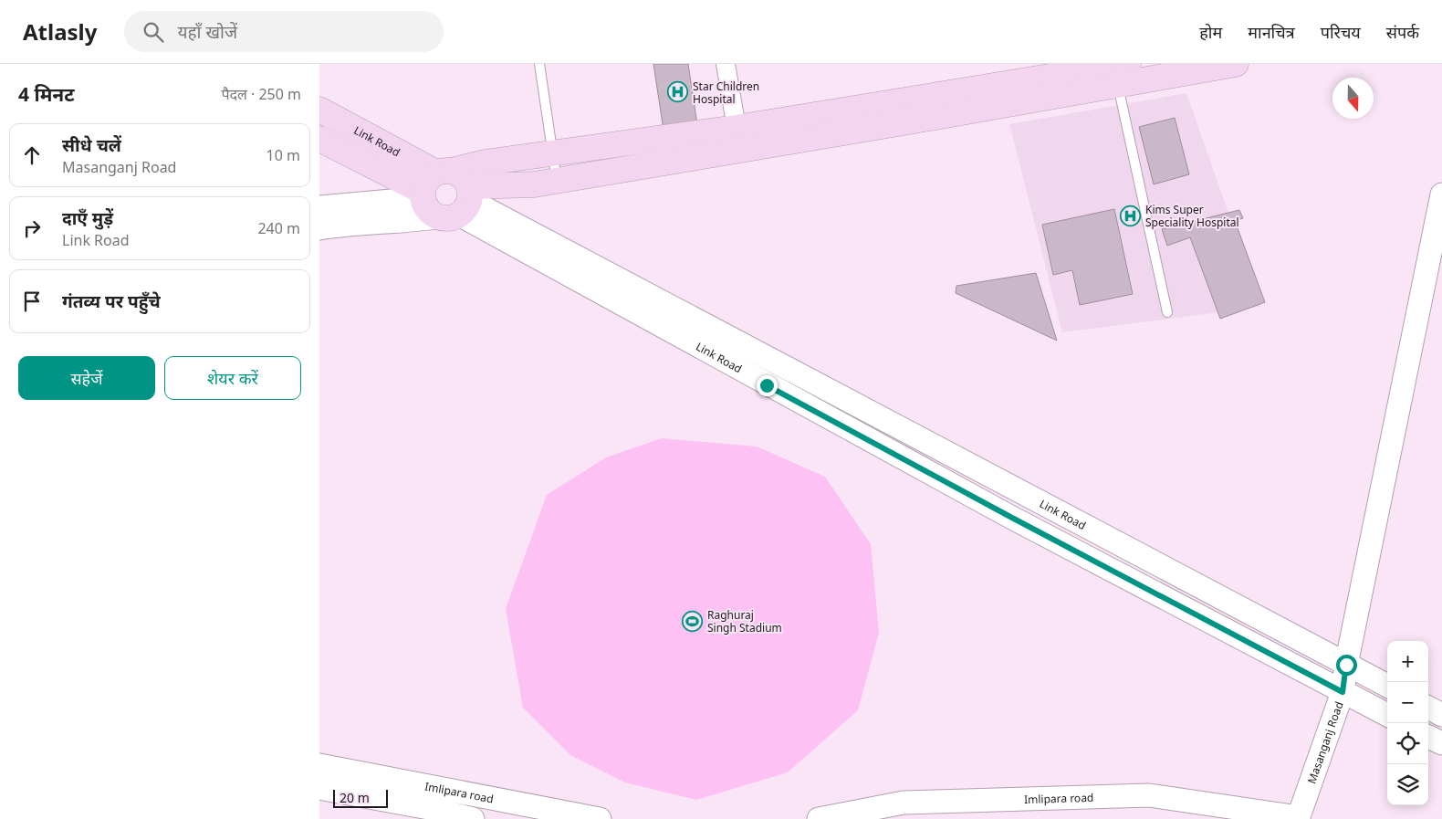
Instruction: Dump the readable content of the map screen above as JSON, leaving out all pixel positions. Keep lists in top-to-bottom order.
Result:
{
  "streets": {
    "main road": ["Link Road"],
    "street": ["Masanganj Road", "Imlipara road"]
  },
  "crossings": [
    ["Link Road", "Masanganj Road"],
    ["Masanganj Road", "Imlipara road"]
  ],
  "places": {
    "hospital": ["Star Children Hospital", "Kims Super Speciality Hospital"],
    "sports": ["Raghuraj Singh Stadium"]
  },
  "scale_bar": "20 m",
  "north": "bottom",
  "page": {
    "header": "Atlasly",
    "search": "यहाँ खोजें",
    "nav": [
      "होम",
      "मानचित्र",
      "परिचय",
      "संपर्क"
    ],
    "heading": ["4 मिनट", "पैदल · 250 m"],
    "list": [
      ["सीधे चलें", "Masanganj Road", "10 m"],
      ["दाएँ मुड़ें", "Link Road", "240 m"],
      "गंतव्य पर पहुँचे"
    ],
    "buttons": ["सहेजें", "शेयर करें"],
    "map_buttons": ["+", "−"],
    "scale": "20 m"
  }
}
